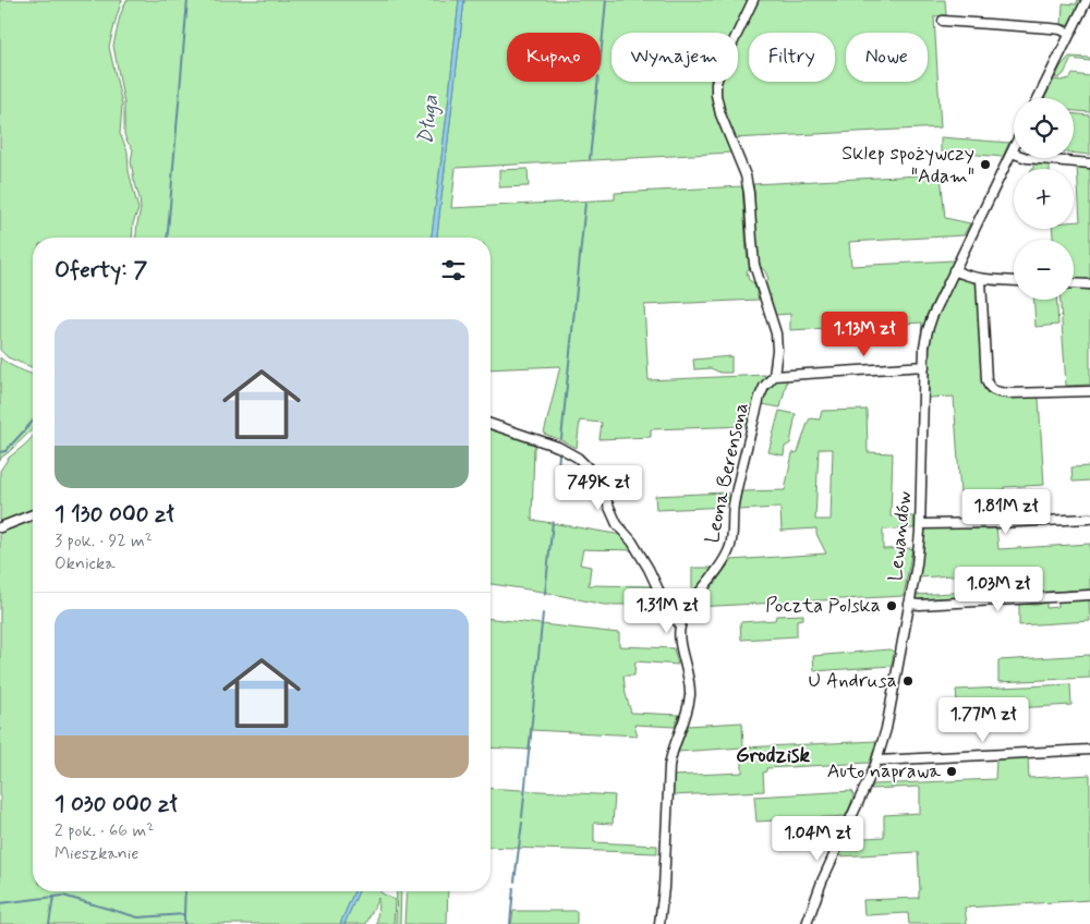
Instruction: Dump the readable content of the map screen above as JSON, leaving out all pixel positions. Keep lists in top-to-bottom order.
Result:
{
  "streets": {
    "street": ["Leona Berensona", "Lewandów"]
  },
  "districts": ["Grodzisk"],
  "water": ["Długa"],
  "places": [
    "Sklep spożywczy \"Adam\"",
    "Poczta Polska",
    "U Andrusa",
    "Auto naprawa"
  ],
  "page": {
    "chip": [
      "Kupno",
      "Wynajem",
      "Filtry",
      "Nowe"
    ],
    "map_buttons": ["+", "−"],
    "heading": "Oferty: 7",
    "list": [
      {
        "name": "1 130 000 zł",
        "note": "3 pok. · 92 m² · Oknicka"
      },
      {
        "name": "1 030 000 zł",
        "note": "2 pok. · 66 m² · Mieszkanie"
      }
    ],
    "price": [
      "1.13M zł",
      "749K zł",
      "1.81M zł",
      "1.03M zł",
      "1.31M zł",
      "1.77M zł",
      "1.04M zł"
    ]
  }
}
